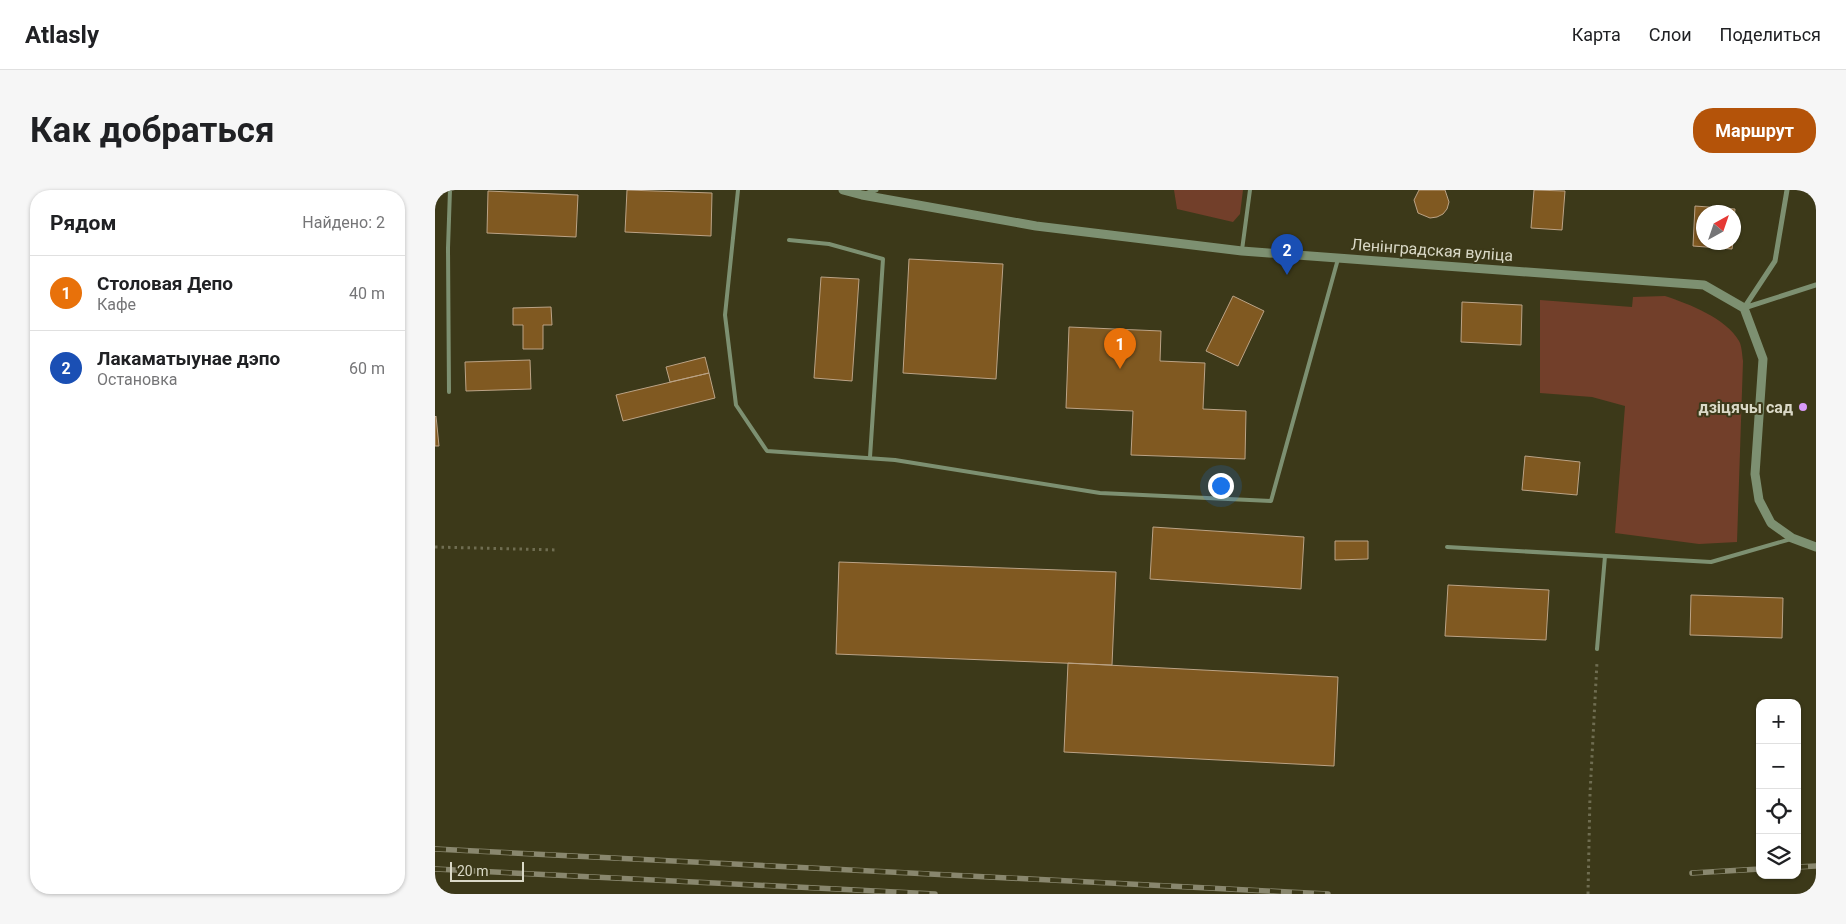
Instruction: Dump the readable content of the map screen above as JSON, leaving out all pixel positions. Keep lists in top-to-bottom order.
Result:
{
  "streets": {
    "street": ["Ленінградская вуліца"]
  },
  "places": ["дзіцячы сад"],
  "scale_bar": "20 m",
  "north": "top right",
  "page": {
    "header": "Atlasly",
    "nav": ["Карта", "Слои", "Поделиться"],
    "buttons": "Маршрут",
    "title": "Как добраться",
    "heading": ["Рядом", "Найдено: 2"],
    "pins": ["2", "1"],
    "list": [
      {
        "mark": "1",
        "name": "Столовая Депо",
        "note": "Кафе",
        "value": "40 m"
      },
      {
        "mark": "2",
        "name": "Лакаматыунае дэпо",
        "note": "Остановка",
        "value": "60 m"
      }
    ],
    "map_buttons": ["+", "−"],
    "scale": "20 m"
  }
}
